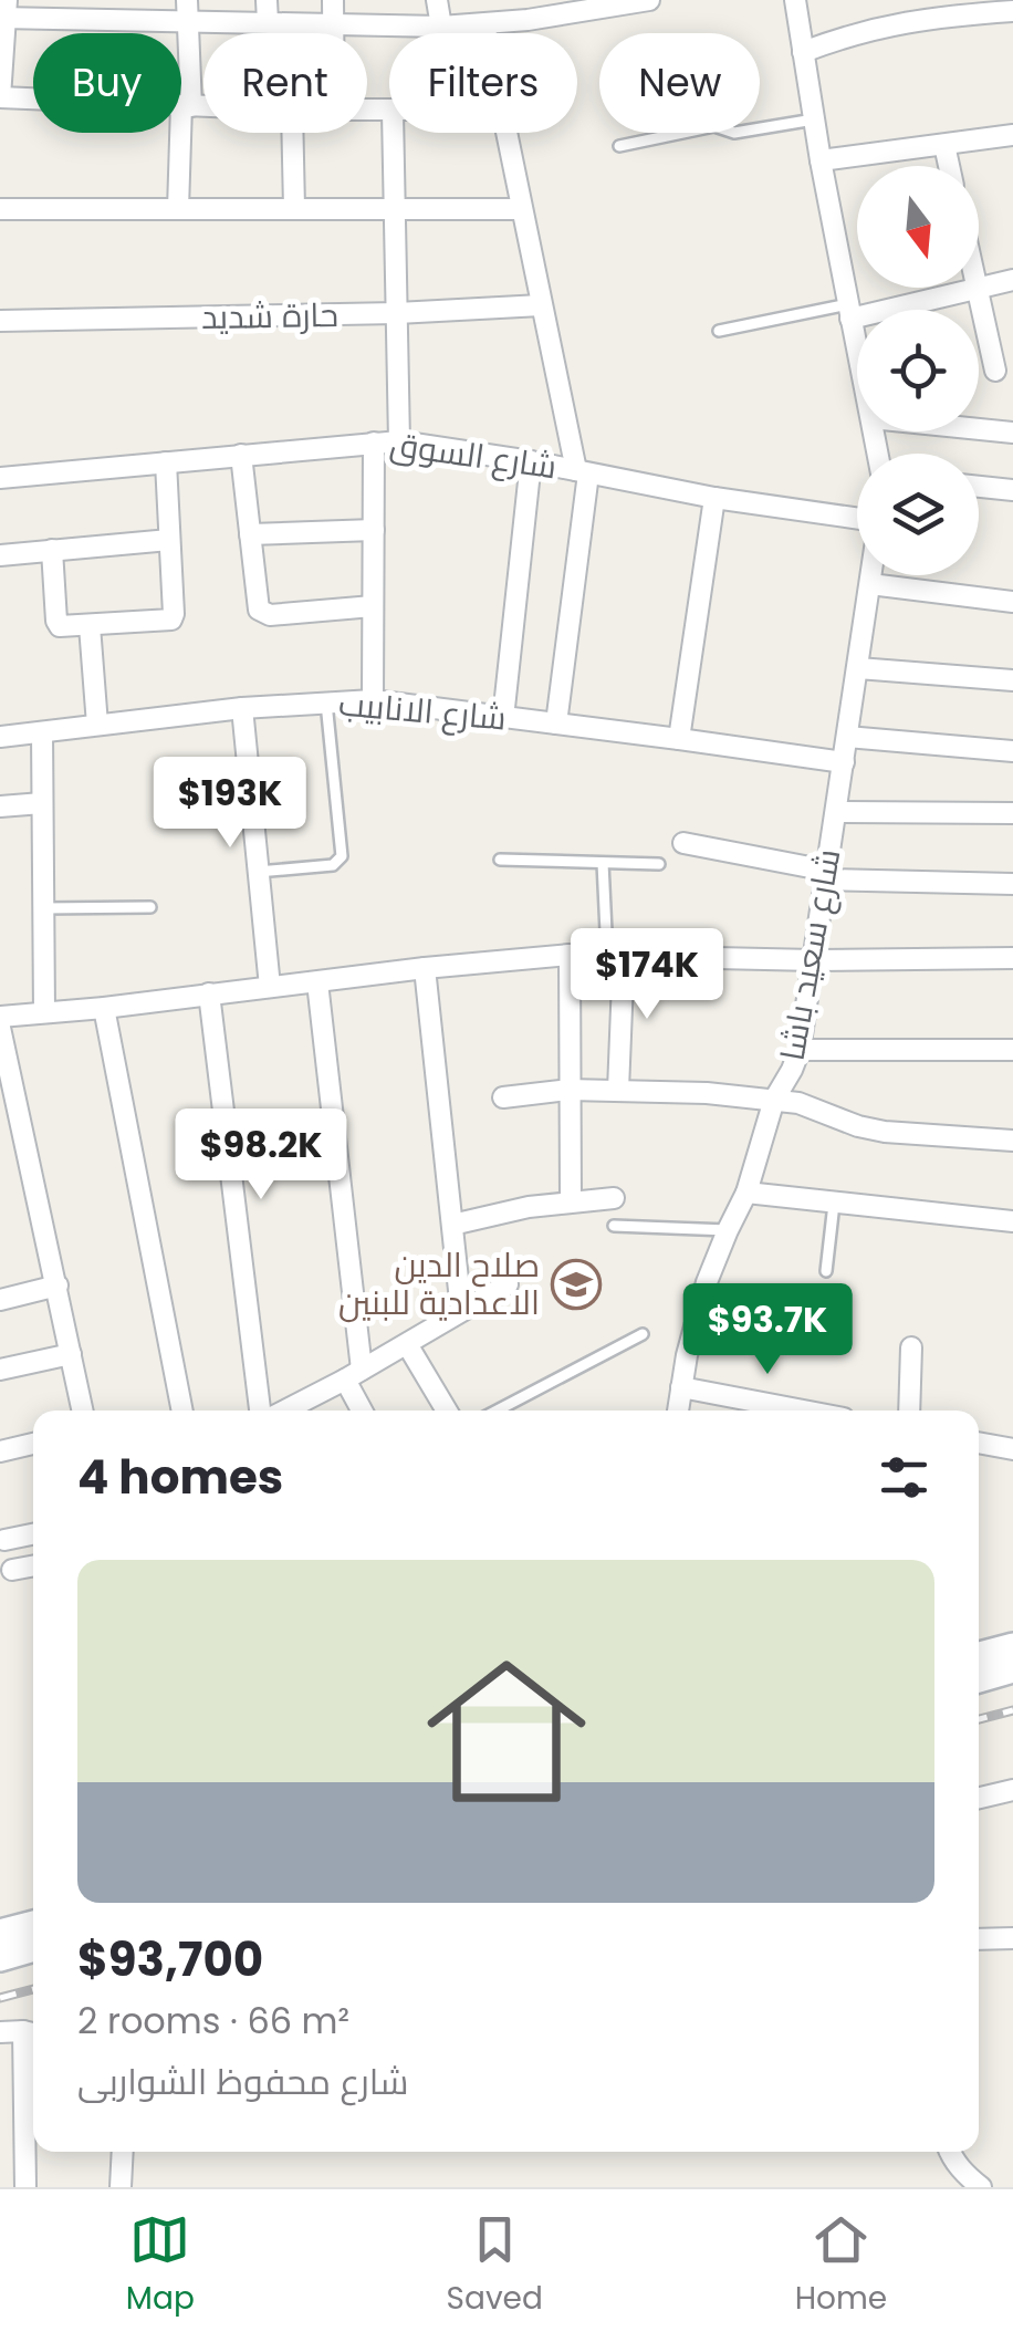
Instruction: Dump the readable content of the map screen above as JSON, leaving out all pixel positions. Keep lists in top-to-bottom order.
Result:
{
  "streets": {
    "street": [
      "حارة شديد",
      "شارع السوق",
      "شارع الانابيب",
      "شارع سعيد باشا"
    ]
  },
  "crossings": [
    ["شارع الانابيب", "شارع سعيد باشا"]
  ],
  "places": {
    "school or university": ["صلاح الدين الاعدادية للبنين"]
  },
  "north": "bottom",
  "page": {
    "chip": [
      "Buy",
      "Rent",
      "Filters",
      "New"
    ],
    "price": [
      "$193K",
      "$174K",
      "$98.2K",
      "$93.7K"
    ],
    "heading": "4 homes",
    "list": [
      {
        "name": "$93,700",
        "note": "2 rooms · 66 m² · شارع محفوظ الشواربى"
      }
    ],
    "tabs": ["Map", "Saved", "Home"]
  }
}
